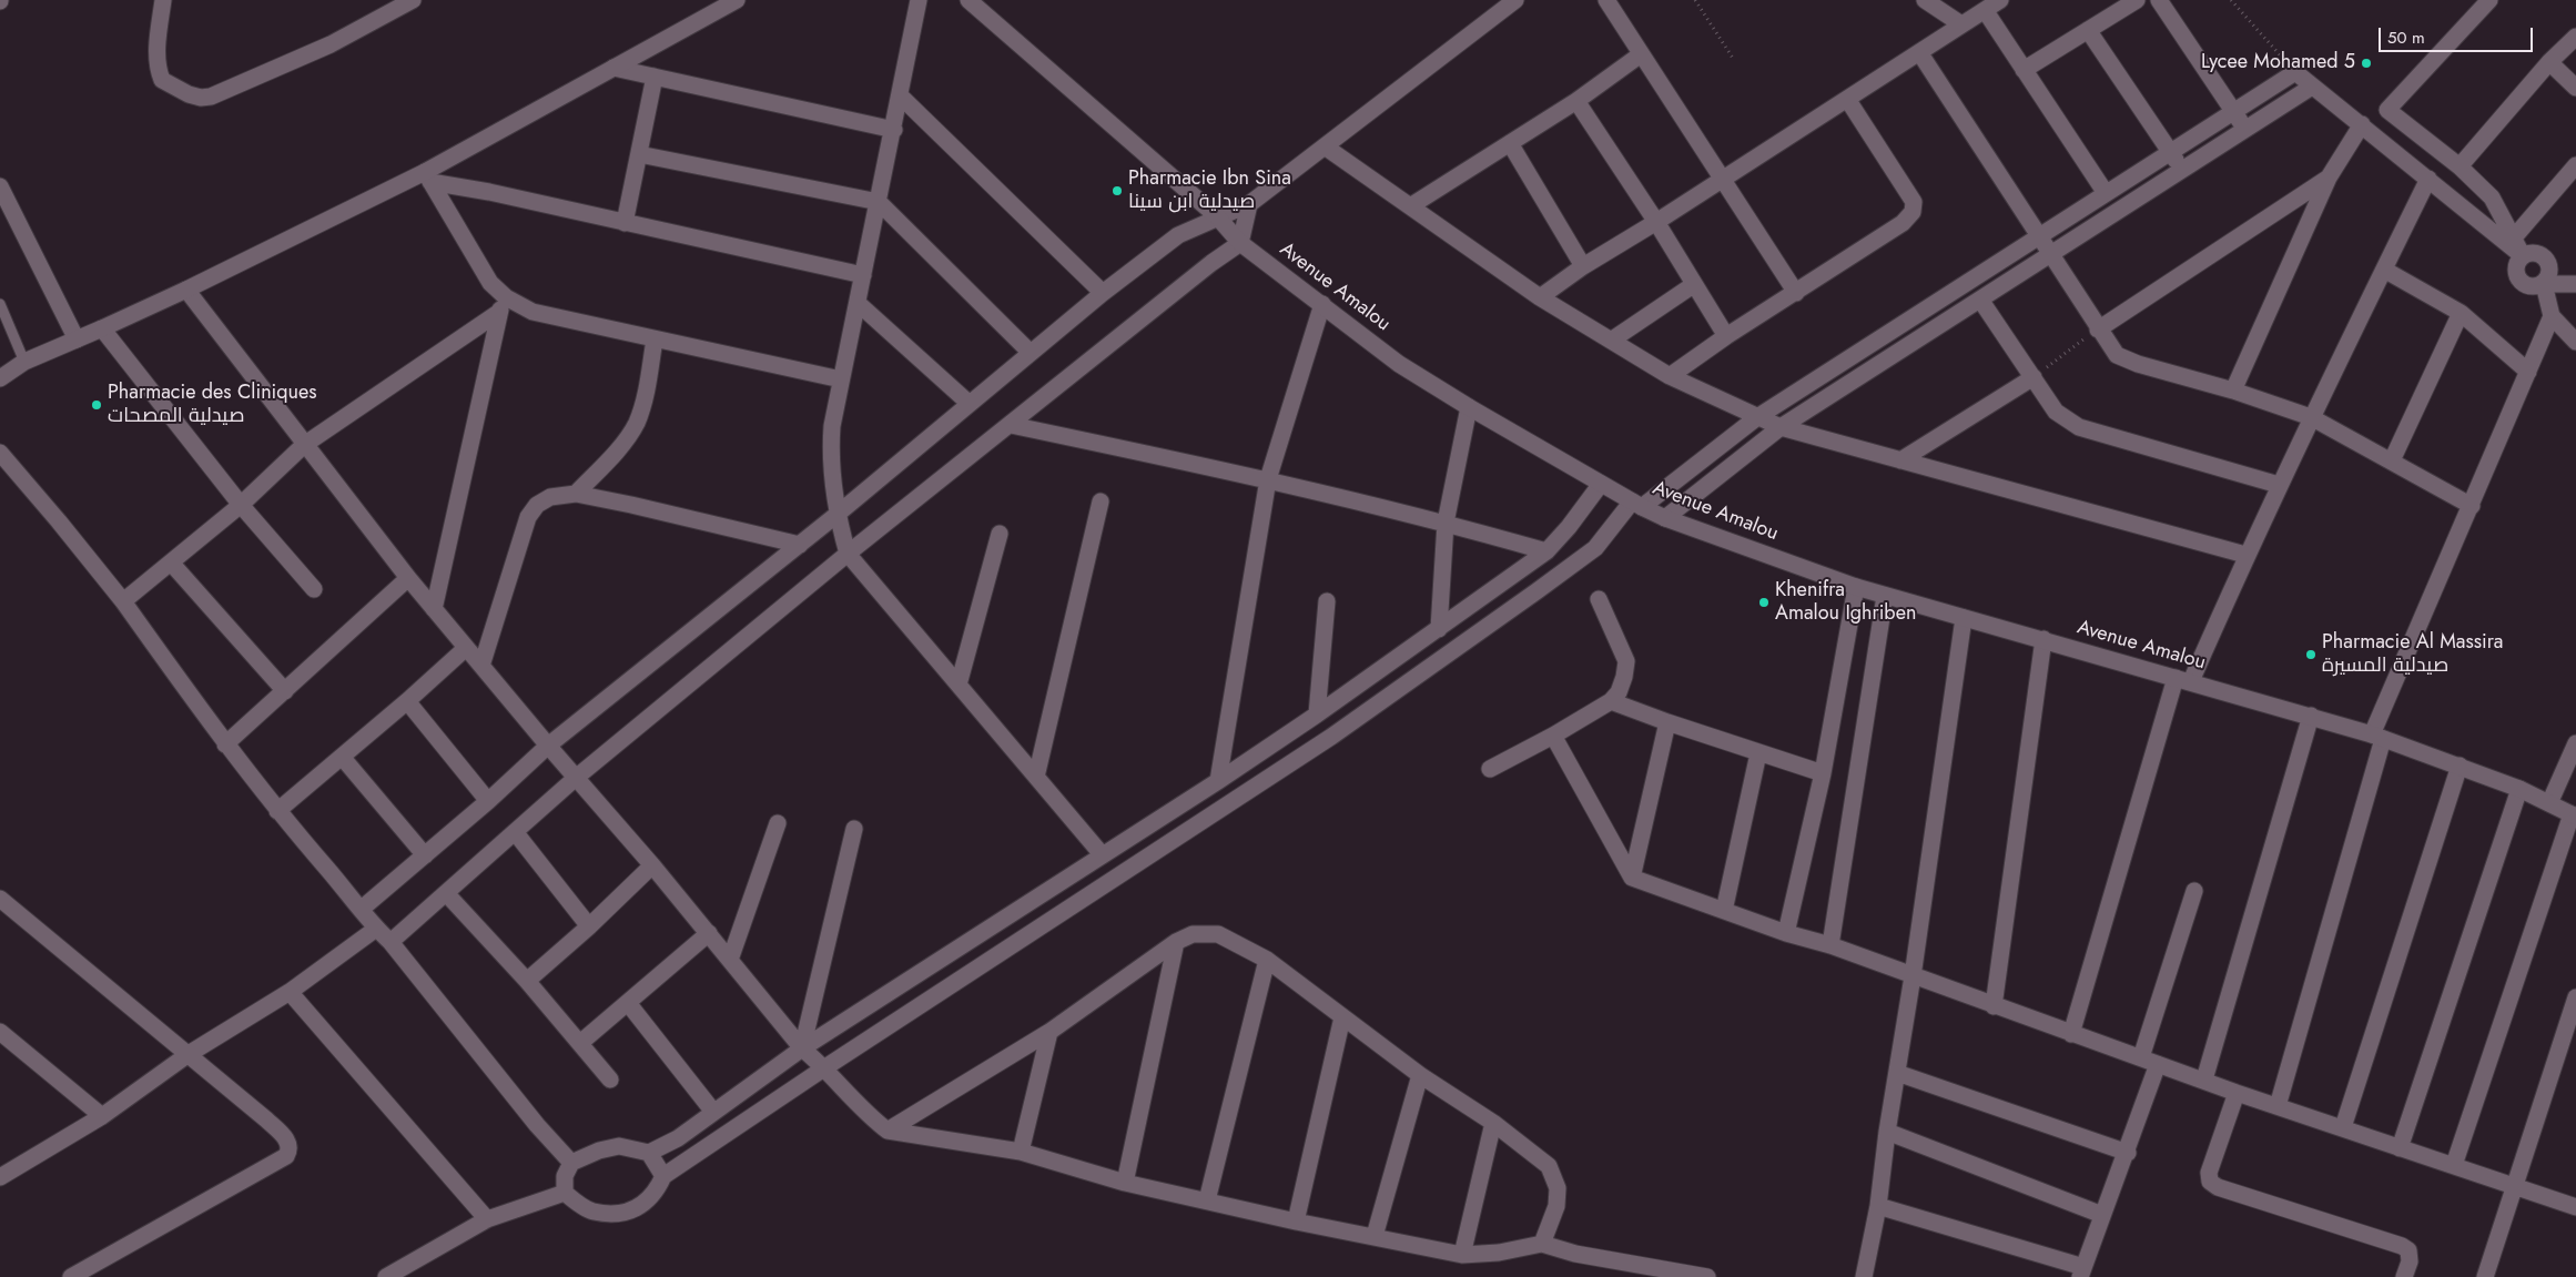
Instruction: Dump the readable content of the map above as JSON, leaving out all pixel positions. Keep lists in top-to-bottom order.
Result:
{
  "streets": {
    "street": ["Avenue Amalou"]
  },
  "places": [
    "Lycee Mohamed 5",
    "Pharmacie Ibn Sina صيدلية ابن سينا",
    "Pharmacie des Cliniques صيدلية المصحات",
    "Khenifra Amalou Ighriben",
    "Pharmacie Al Massira صيدلية المسيرة"
  ],
  "scale_bar": "50 m"
}
